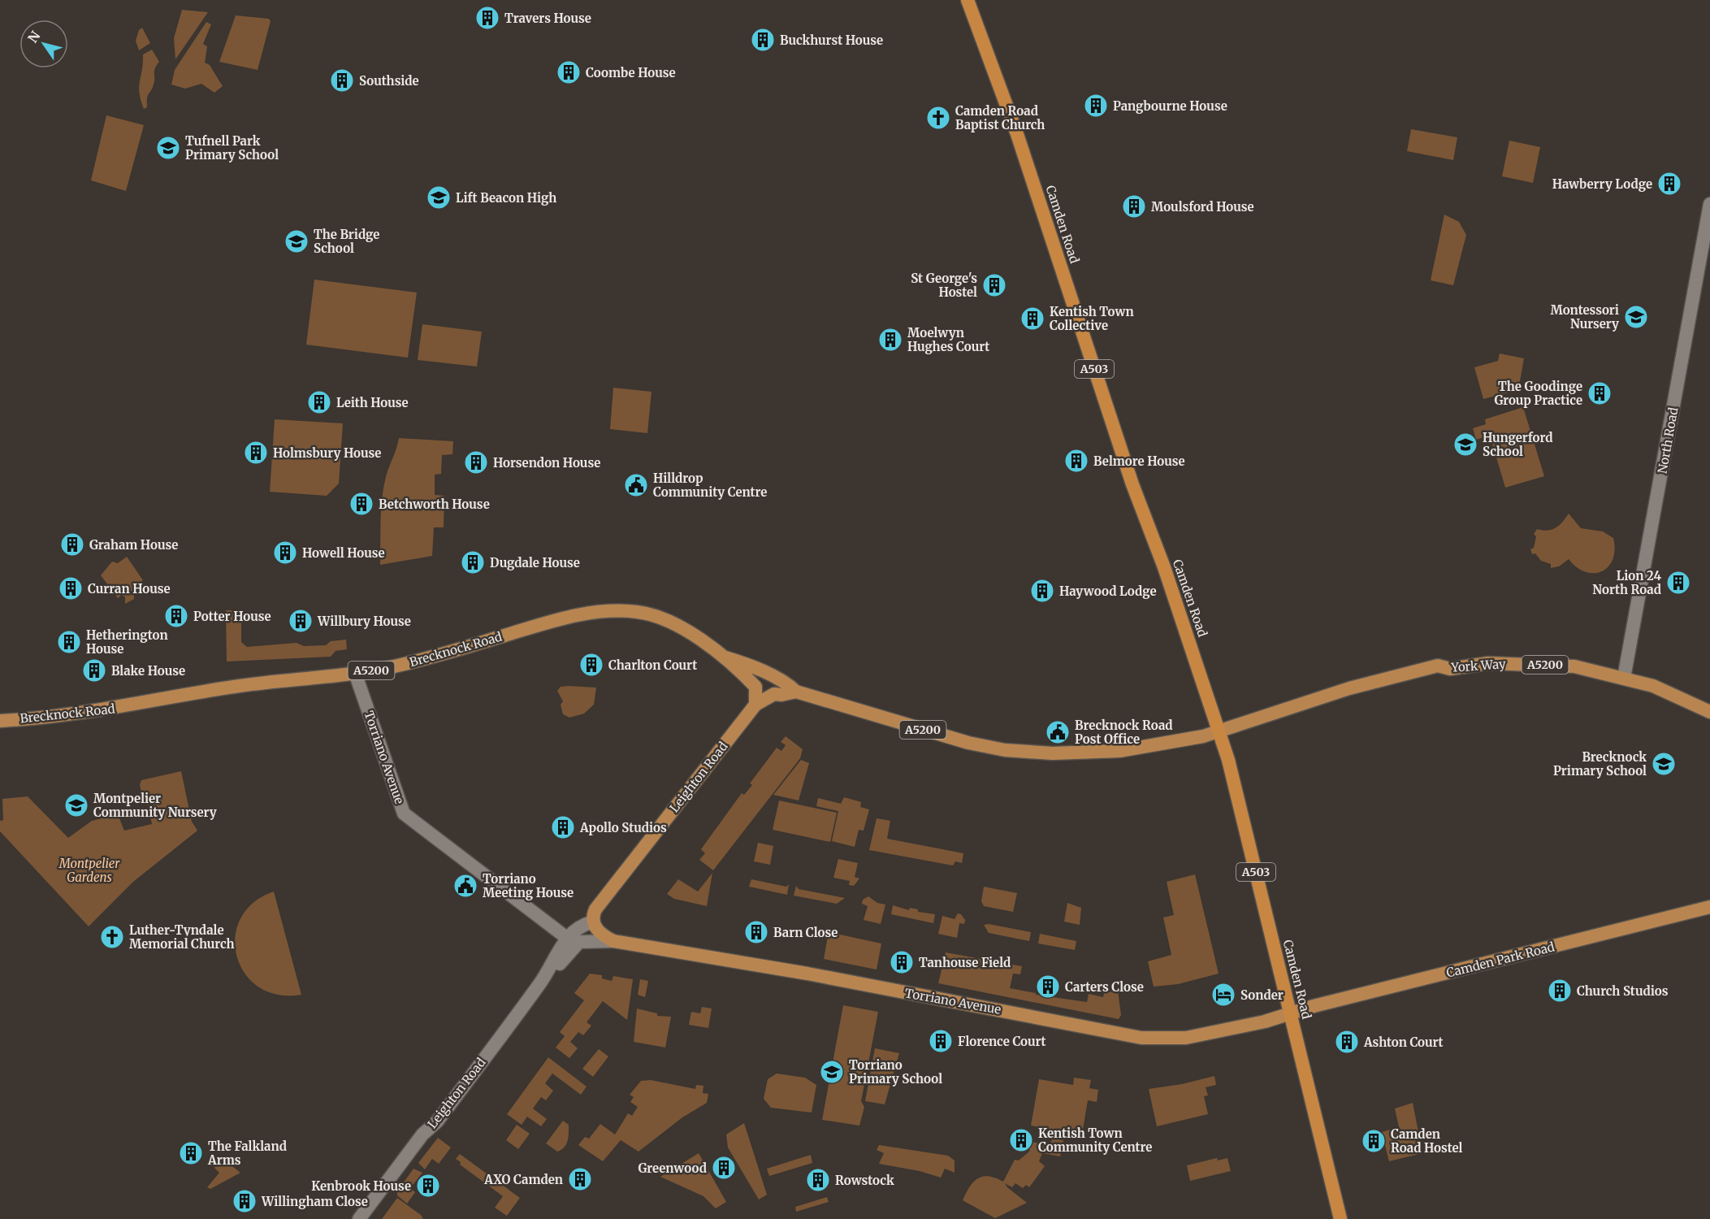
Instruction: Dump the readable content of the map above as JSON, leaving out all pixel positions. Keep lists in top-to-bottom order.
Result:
{
  "streets": {
    "highway": ["Camden Road", "A503"],
    "main road": [
      "Brecknock Road",
      "A5200",
      "York Way",
      "Torriano Avenue",
      "Leighton Road",
      "Camden Park Road"
    ],
    "street": ["North Road"]
  },
  "crossings": [
    ["Camden Road", "Brecknock Road"],
    ["Camden Road", "York Way"],
    ["Camden Road", "Torriano Avenue"],
    ["Camden Road", "Camden Park Road"],
    ["North Road", "York Way"],
    ["Brecknock Road", "A5200"],
    ["Brecknock Road", "York Way"],
    ["Brecknock Road", "Torriano Avenue"],
    ["Brecknock Road", "Leighton Road"],
    ["A5200", "Leighton Road"],
    ["Torriano Avenue", "Leighton Road"],
    ["Torriano Avenue", "Camden Park Road"]
  ],
  "parks": ["Montpelier Gardens"],
  "places": {
    "building": [
      "Travers House",
      "Buckhurst House",
      "Coombe House",
      "Southside",
      "Pangbourne House",
      "Hawberry Lodge",
      "Moulsford House",
      "St George's Hostel",
      "Kentish Town Collective",
      "Moelwyn Hughes Court",
      "The Goodinge Group Practice",
      "Leith House",
      "Holmsbury House",
      "Belmore House",
      "Horsendon House",
      "Betchworth House",
      "Graham House",
      "Howell House",
      "Dugdale House",
      "Lion 24 North Road",
      "Curran House",
      "Haywood Lodge",
      "Potter House",
      "Willbury House",
      "Hetherington House",
      "Charlton Court",
      "Blake House",
      "Apollo Studios",
      "Barn Close",
      "Tanhouse Field",
      "Carters Close",
      "Church Studios",
      "Florence Court",
      "Ashton Court",
      "Kentish Town Community Centre",
      "Camden Road Hostel",
      "The Falkland Arms",
      "Greenwood",
      "AXO Camden",
      "Rowstock",
      "Kenbrook House",
      "Willingham Close"
    ],
    "church": ["Camden Road Baptist Church", "Luther-Tyndale Memorial Church"],
    "school or university": [
      "Tufnell Park Primary School",
      "Lift Beacon High",
      "The Bridge School",
      "Montessori Nursery",
      "Hungerford School",
      "Brecknock Primary School",
      "Montpelier Community Nursery",
      "Torriano Primary School"
    ],
    "public building": ["Hilldrop Community Centre", "Brecknock Road Post Office", "Torriano Meeting House"],
    "hotel": ["Sonder"]
  },
  "north": "top left"
}
